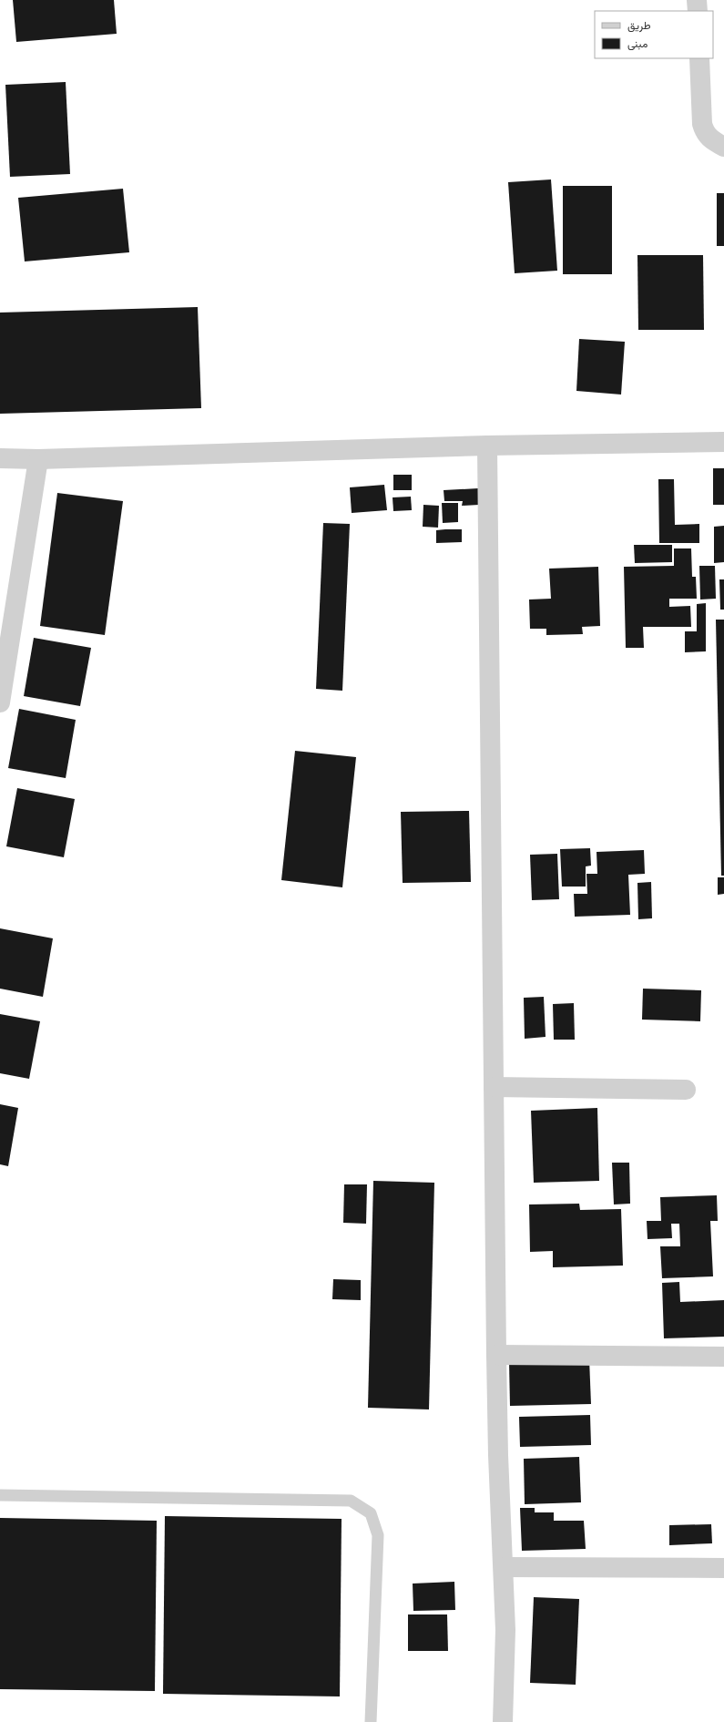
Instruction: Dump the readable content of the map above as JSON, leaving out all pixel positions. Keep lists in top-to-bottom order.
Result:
{
  "legend": ["طريق", "مبنى"]
}
